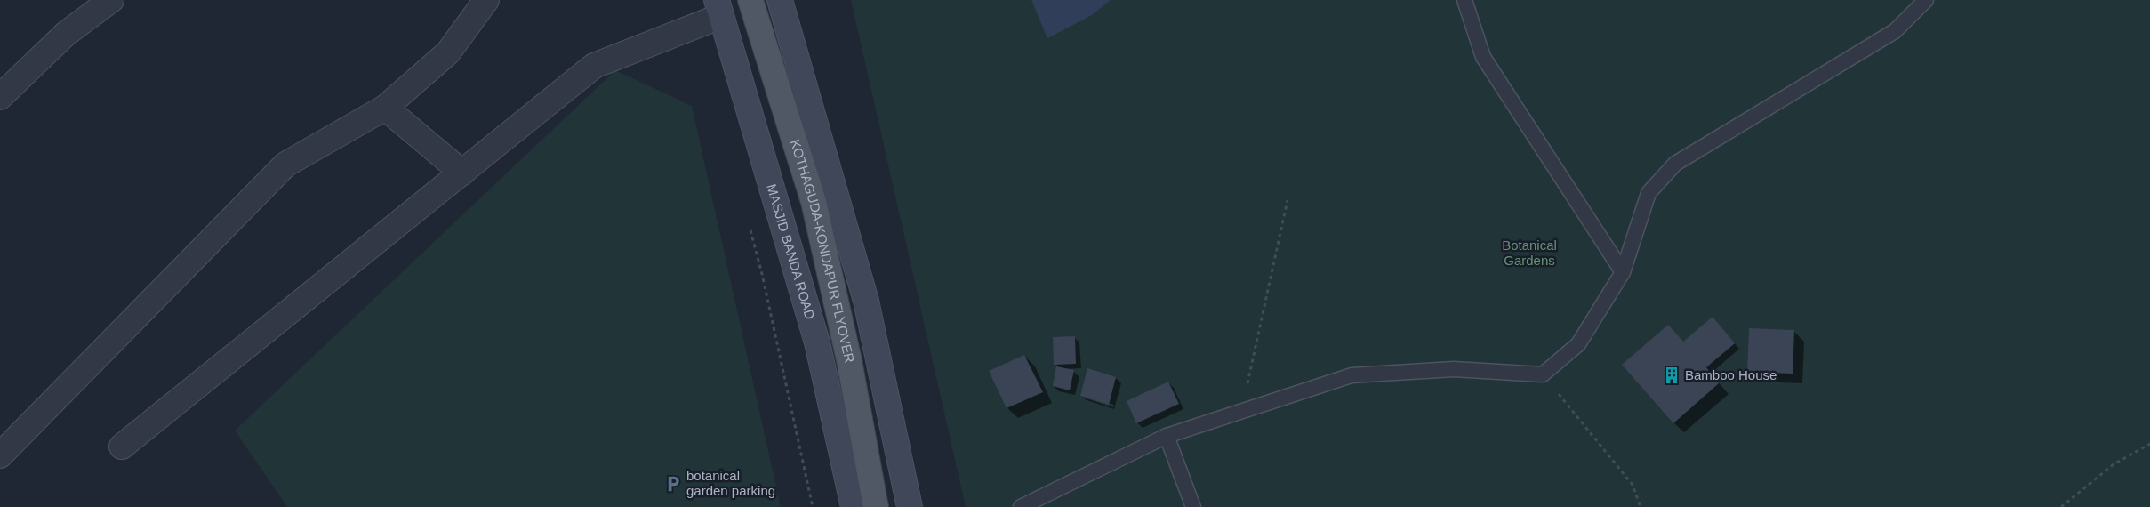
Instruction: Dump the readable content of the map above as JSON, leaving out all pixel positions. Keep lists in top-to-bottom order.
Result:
{
  "streets": {
    "main road": ["MASJID BANDA ROAD", "KOTHAGUDA-KONDAPUR FLYOVER"]
  },
  "parks": ["Botanical Gardens"],
  "places": {
    "building": ["Bamboo House"],
    "parking": ["botanical garden parking"]
  }
}
